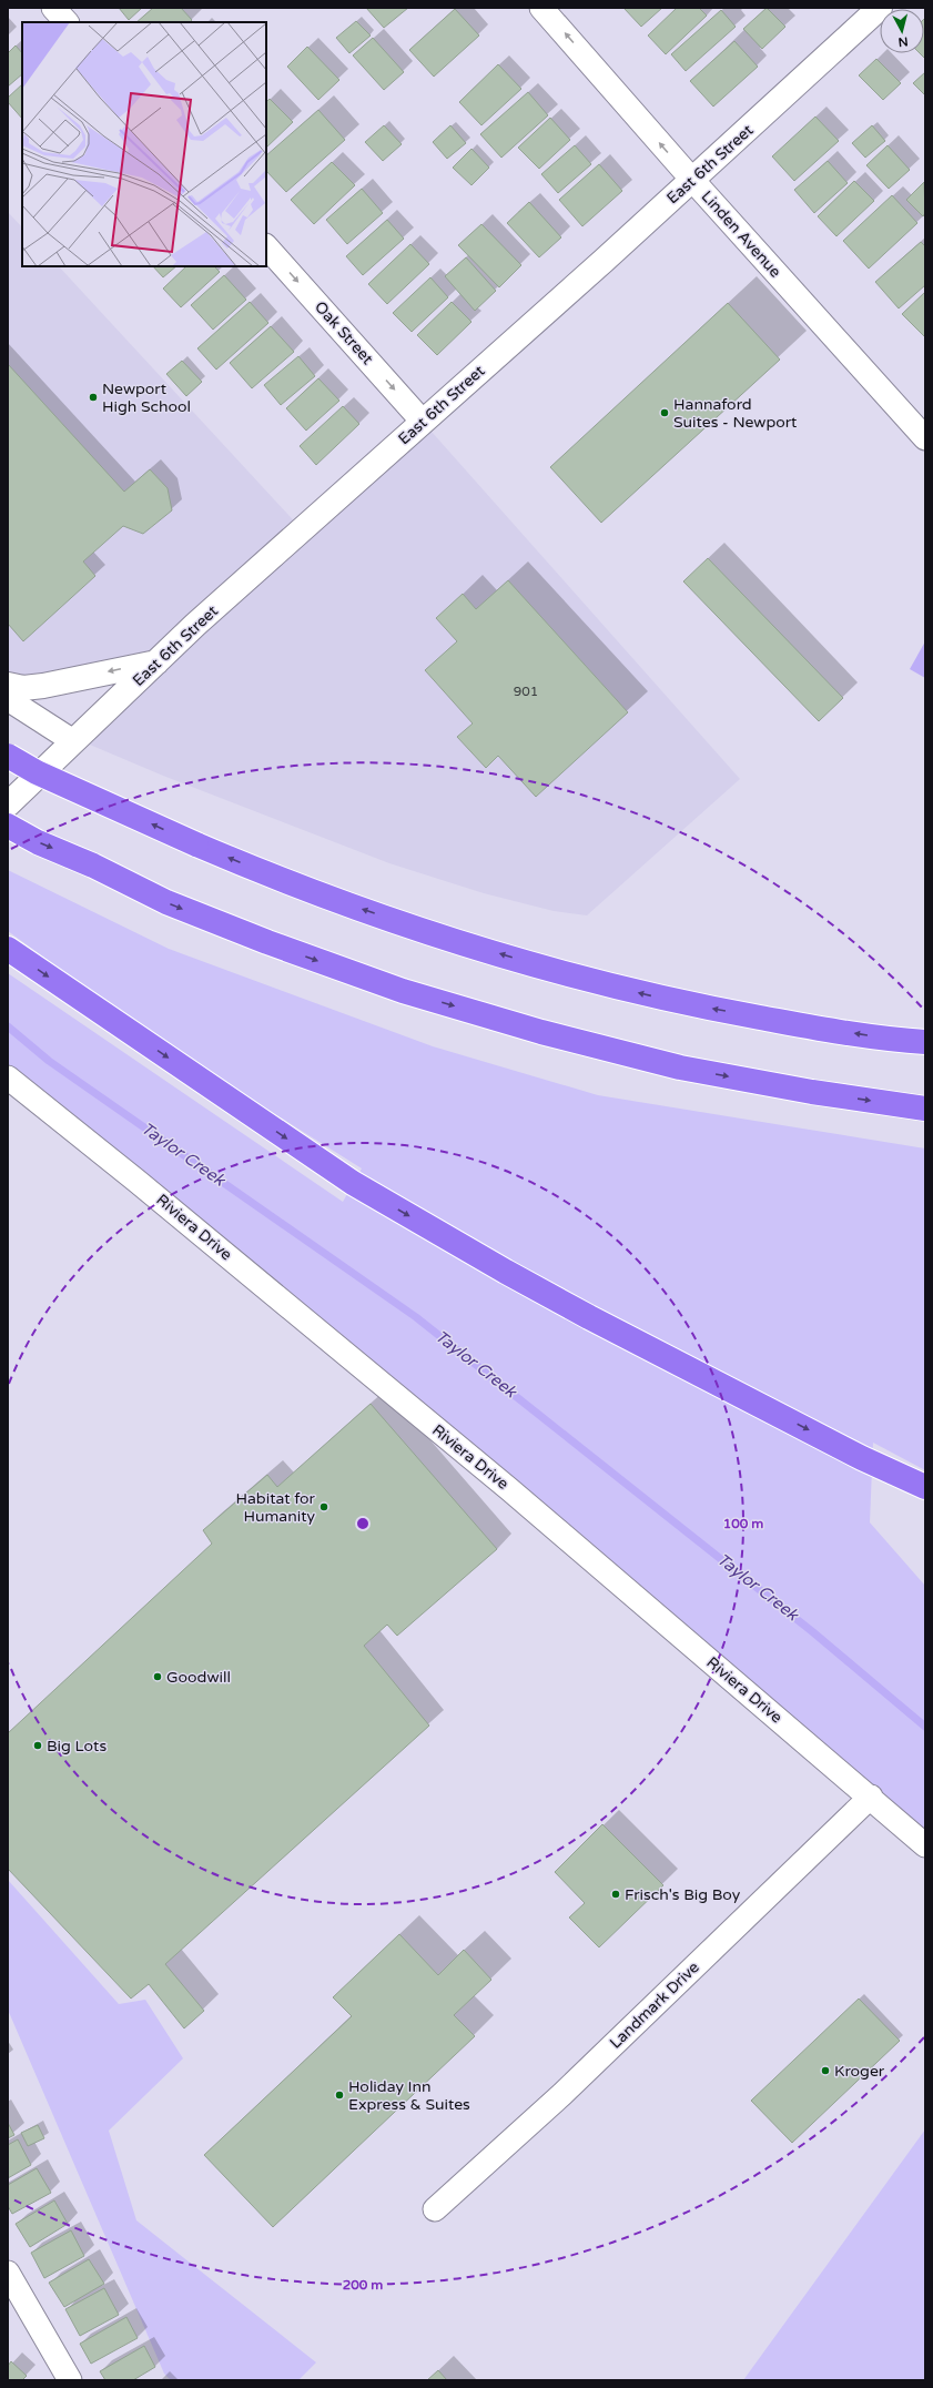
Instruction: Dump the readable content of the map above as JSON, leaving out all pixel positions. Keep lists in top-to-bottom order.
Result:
{
  "streets": {
    "street": [
      "East 6th Street",
      "Linden Avenue",
      "Oak Street",
      "Riviera Drive",
      "Landmark Drive"
    ]
  },
  "crossings": [
    ["East 6th Street", "Linden Avenue"],
    ["East 6th Street", "Oak Street"],
    ["Riviera Drive", "Landmark Drive"]
  ],
  "one_way": ["Linden Avenue", "Oak Street"],
  "water": ["Taylor Creek"],
  "places": [
    "Newport High School",
    "Hannaford Suites - Newport",
    "Habitat for Humanity",
    "Goodwill",
    "Big Lots",
    "Frisch's Big Boy",
    "Kroger",
    "Holiday Inn Express & Suites"
  ],
  "house_numbers": ["901"],
  "north": "bottom",
  "rings": ["100 m", "200 m"]
}
